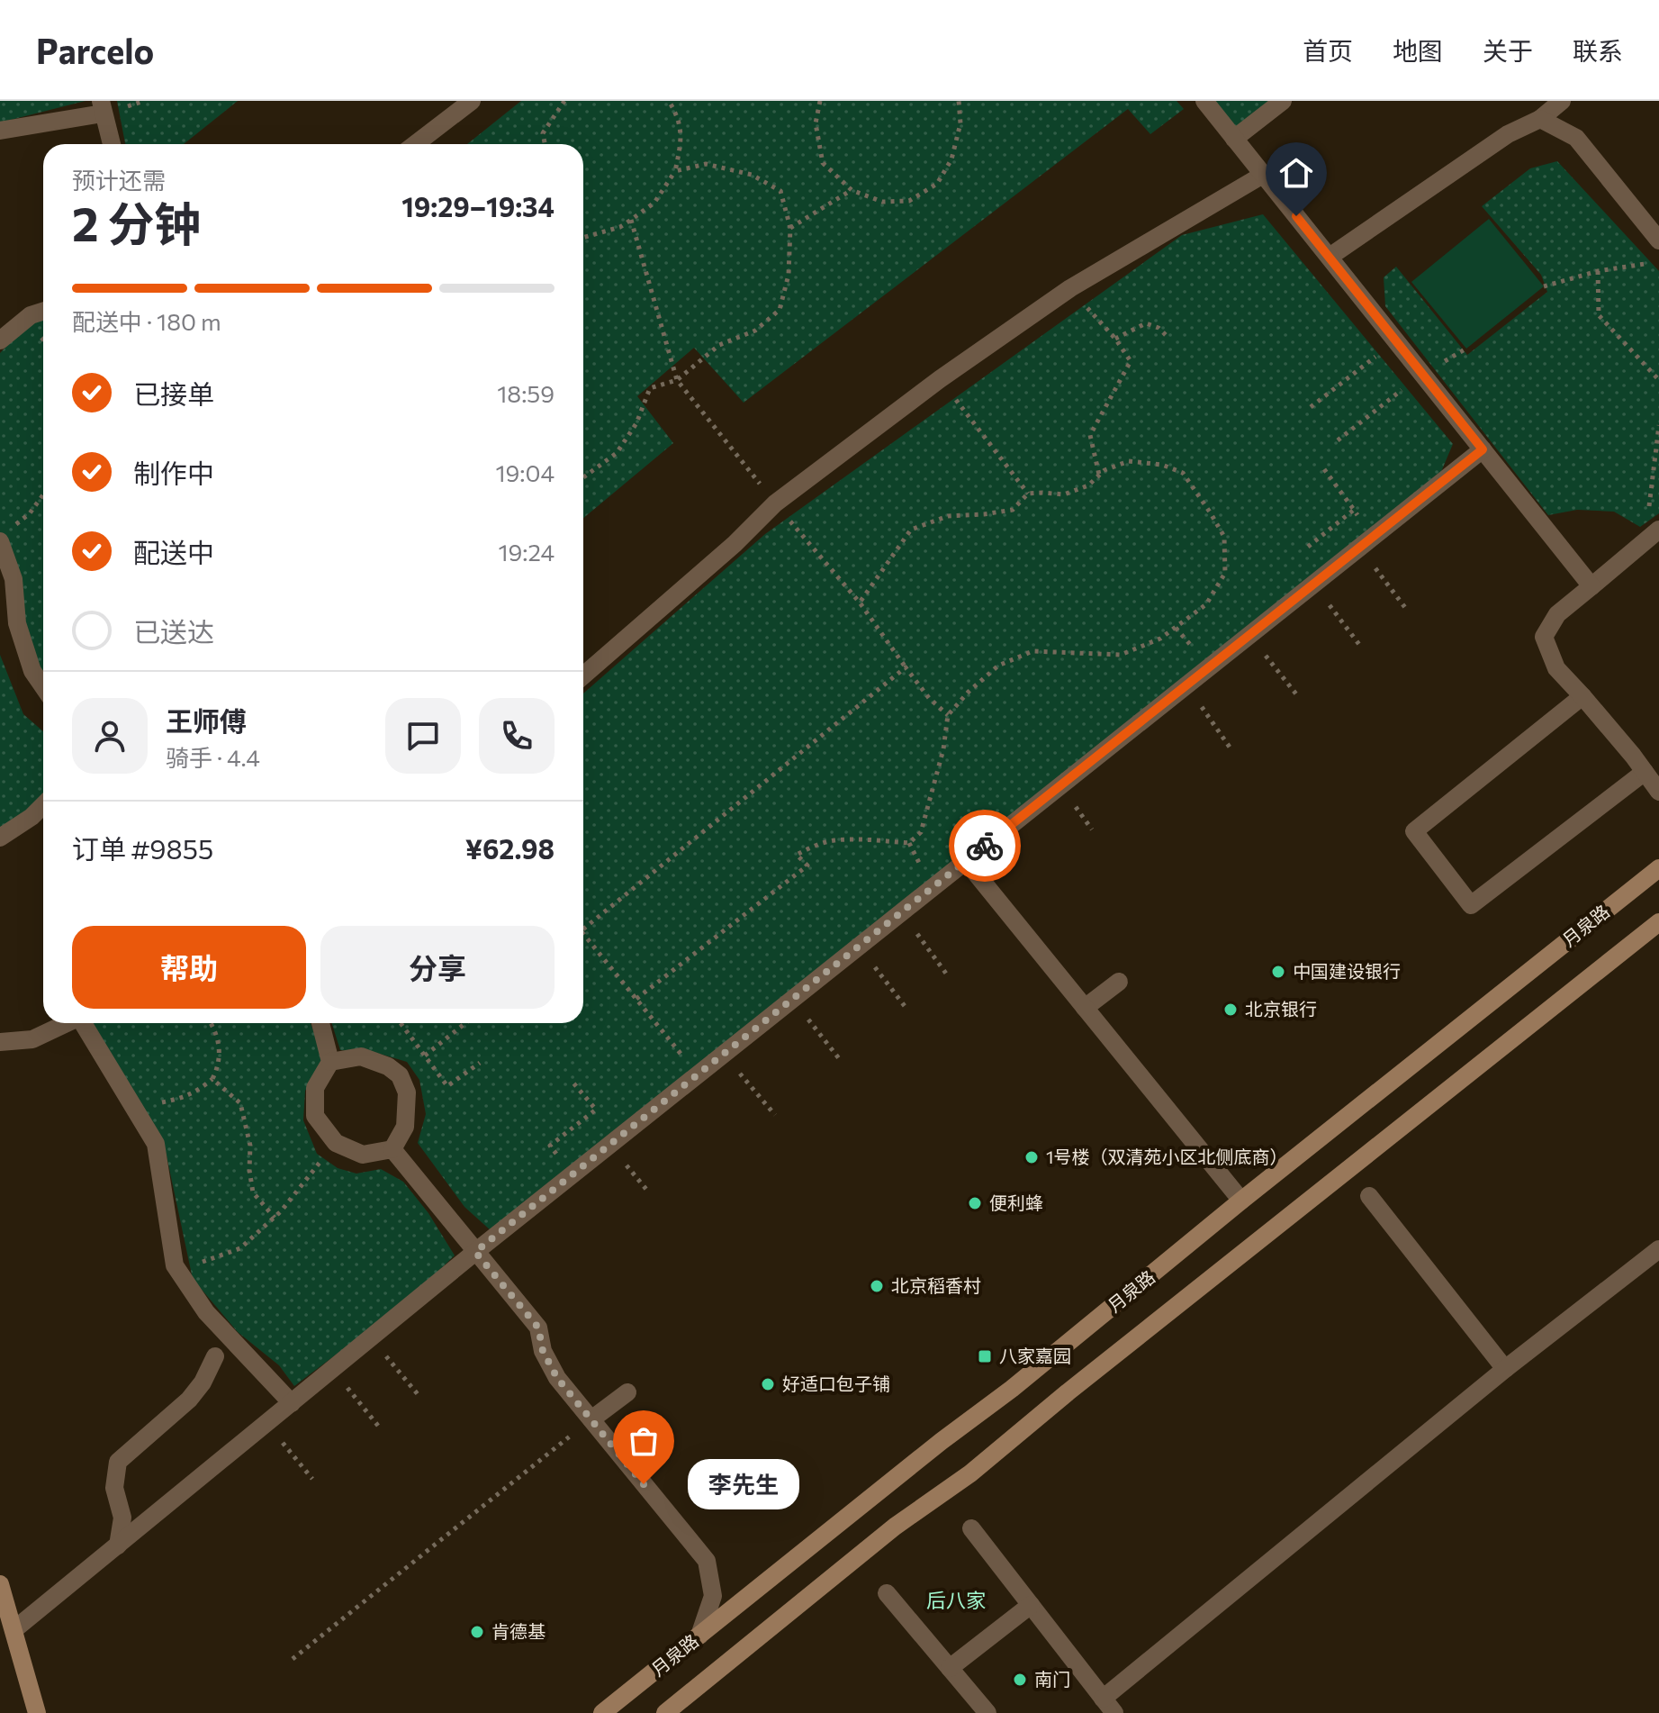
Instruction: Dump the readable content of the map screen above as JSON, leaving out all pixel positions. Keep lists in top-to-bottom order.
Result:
{
  "streets": {
    "main road": ["月泉路"]
  },
  "districts": ["后八家"],
  "places": {
    "other": [
      "中国建设银行",
      "北京银行",
      "1号楼（双清苑小区北侧底商）",
      "便利蜂",
      "北京稻香村",
      "好适口包子铺",
      "李先生",
      "肯德基",
      "南门"
    ],
    "transit": ["八家嘉园"]
  },
  "page": {
    "header": "Parcelo",
    "nav": [
      "首页",
      "地图",
      "关于",
      "联系"
    ],
    "heading": ["2 分钟", "预计还需", "19:29–19:34"],
    "panel": [
      "王师傅",
      "骑手 · 4.4",
      "订单 #9855",
      "¥62.98"
    ],
    "bar": "配送中 · 180 m",
    "list": [
      ["已接单", "18:59"],
      ["制作中", "19:04"],
      ["配送中", "19:24"],
      "已送达"
    ],
    "buttons": ["帮助", "分享"],
    "bubble": "李先生"
  }
}
